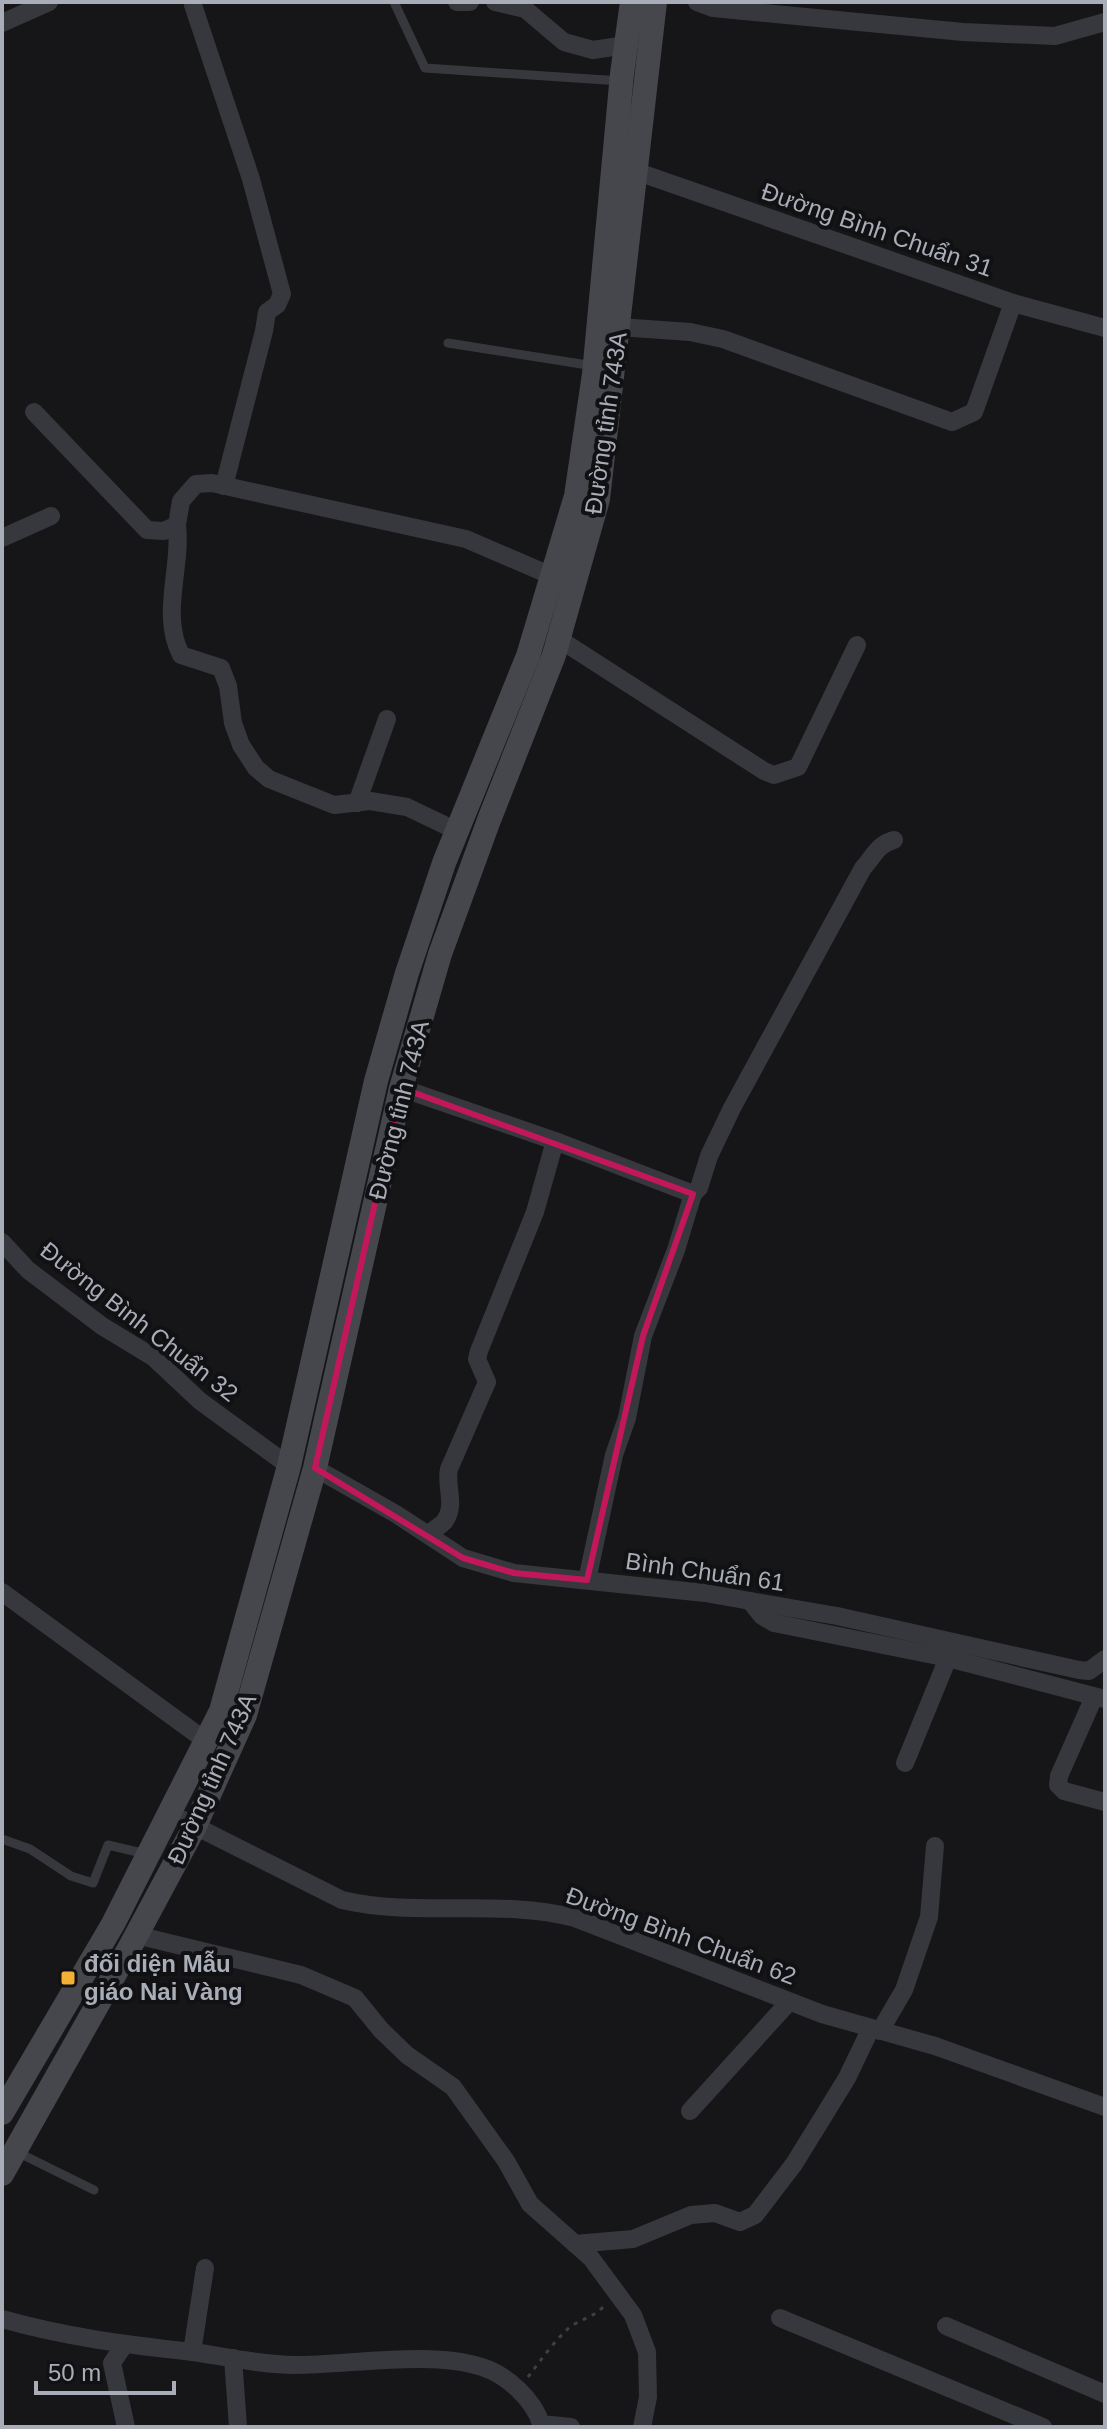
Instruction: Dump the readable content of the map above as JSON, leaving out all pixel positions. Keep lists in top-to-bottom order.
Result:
{
  "streets": {
    "main road": ["Đường tỉnh 743A"],
    "street": [
      "Đường Bình Chuẩn 31",
      "Đường Bình Chuẩn 32",
      "Bình Chuẩn 61",
      "Đường Bình Chuẩn 62"
    ]
  },
  "crossings": [
    ["Đường Bình Chuẩn 31", "Đường tỉnh 743A"],
    ["Đường tỉnh 743A", "Đường Bình Chuẩn 32"],
    ["Đường tỉnh 743A", "Bình Chuẩn 61"],
    ["Đường tỉnh 743A", "Đường Bình Chuẩn 62"]
  ],
  "places": {
    "transit": ["đối diện Mẫu giáo Nai Vàng"]
  },
  "scale_bar": "50 m"
}
